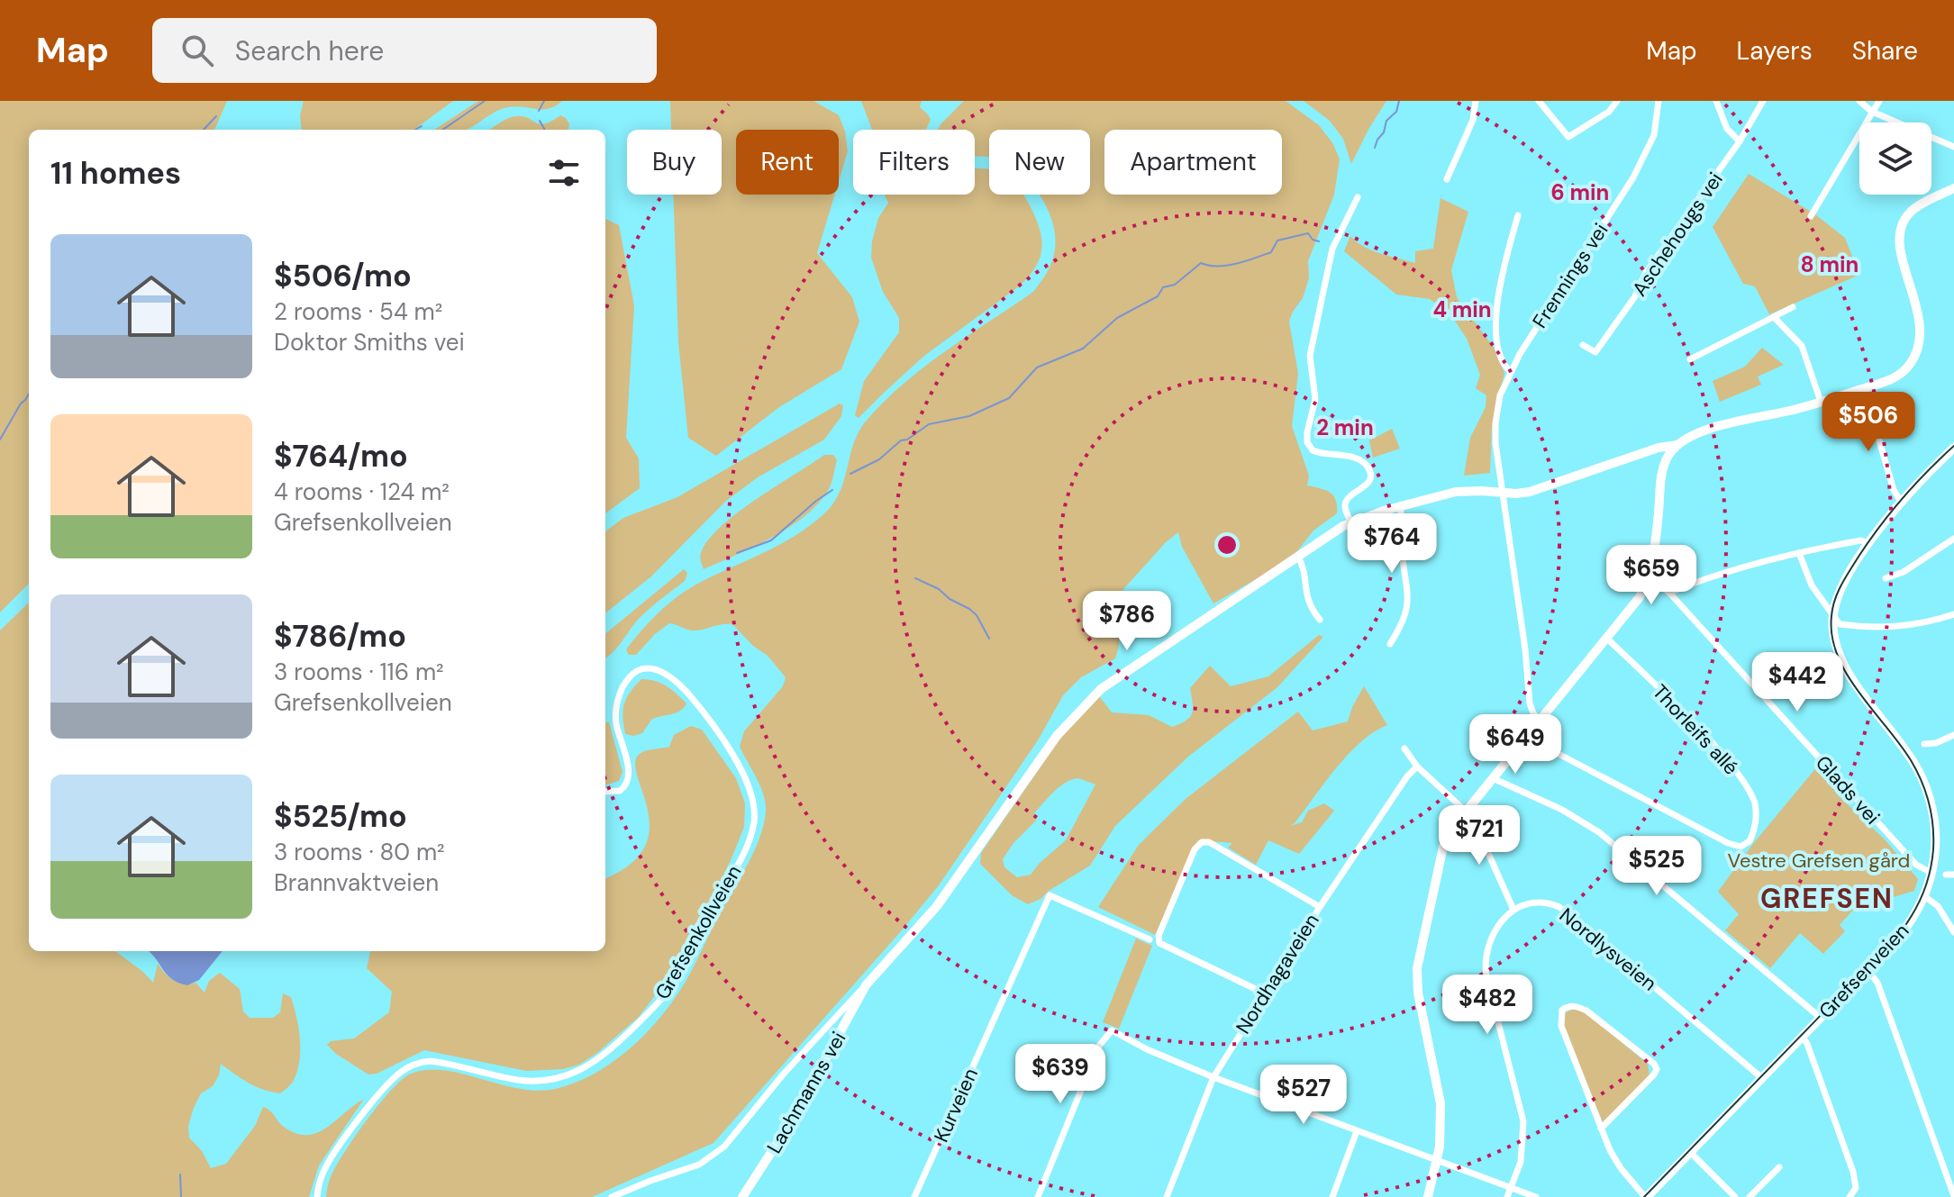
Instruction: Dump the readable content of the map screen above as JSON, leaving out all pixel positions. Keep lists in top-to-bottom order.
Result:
{
  "streets": {
    "street": [
      "Aschehougs vei",
      "Frennings vei",
      "Thorleifs allé",
      "Glads vei",
      "Grefsenkollveien",
      "Nordlysveien",
      "Grefsenveien",
      "Nordhagaveien",
      "Lachmanns vei",
      "Kurveien"
    ]
  },
  "crossings": [
    ["Glads vei", "Grefsenveien"],
    ["Nordlysveien", "Grefsenveien"]
  ],
  "districts": ["GREFSEN"],
  "parks": ["Vestre Grefsen gård"],
  "page": {
    "header": "Map",
    "search": "Search here",
    "nav": ["Map", "Layers", "Share"],
    "chip": [
      "Buy",
      "Rent",
      "Filters",
      "New",
      "Apartment"
    ],
    "heading": "11 homes",
    "list": [
      {
        "name": "$506/mo",
        "note": "2 rooms · 54 m² · Doktor Smiths vei"
      },
      {
        "name": "$764/mo",
        "note": "4 rooms · 124 m² · Grefsenkollveien"
      },
      {
        "name": "$786/mo",
        "note": "3 rooms · 116 m² · Grefsenkollveien"
      },
      {
        "name": "$525/mo",
        "note": "3 rooms · 80 m² · Brannvaktveien"
      }
    ],
    "price": [
      "$506",
      "$764",
      "$659",
      "$786",
      "$442",
      "$649",
      "$721",
      "$525",
      "$482",
      "$639",
      "$527"
    ]
  },
  "rings": [
    "6 min",
    "8 min",
    "4 min",
    "2 min"
  ]
}
